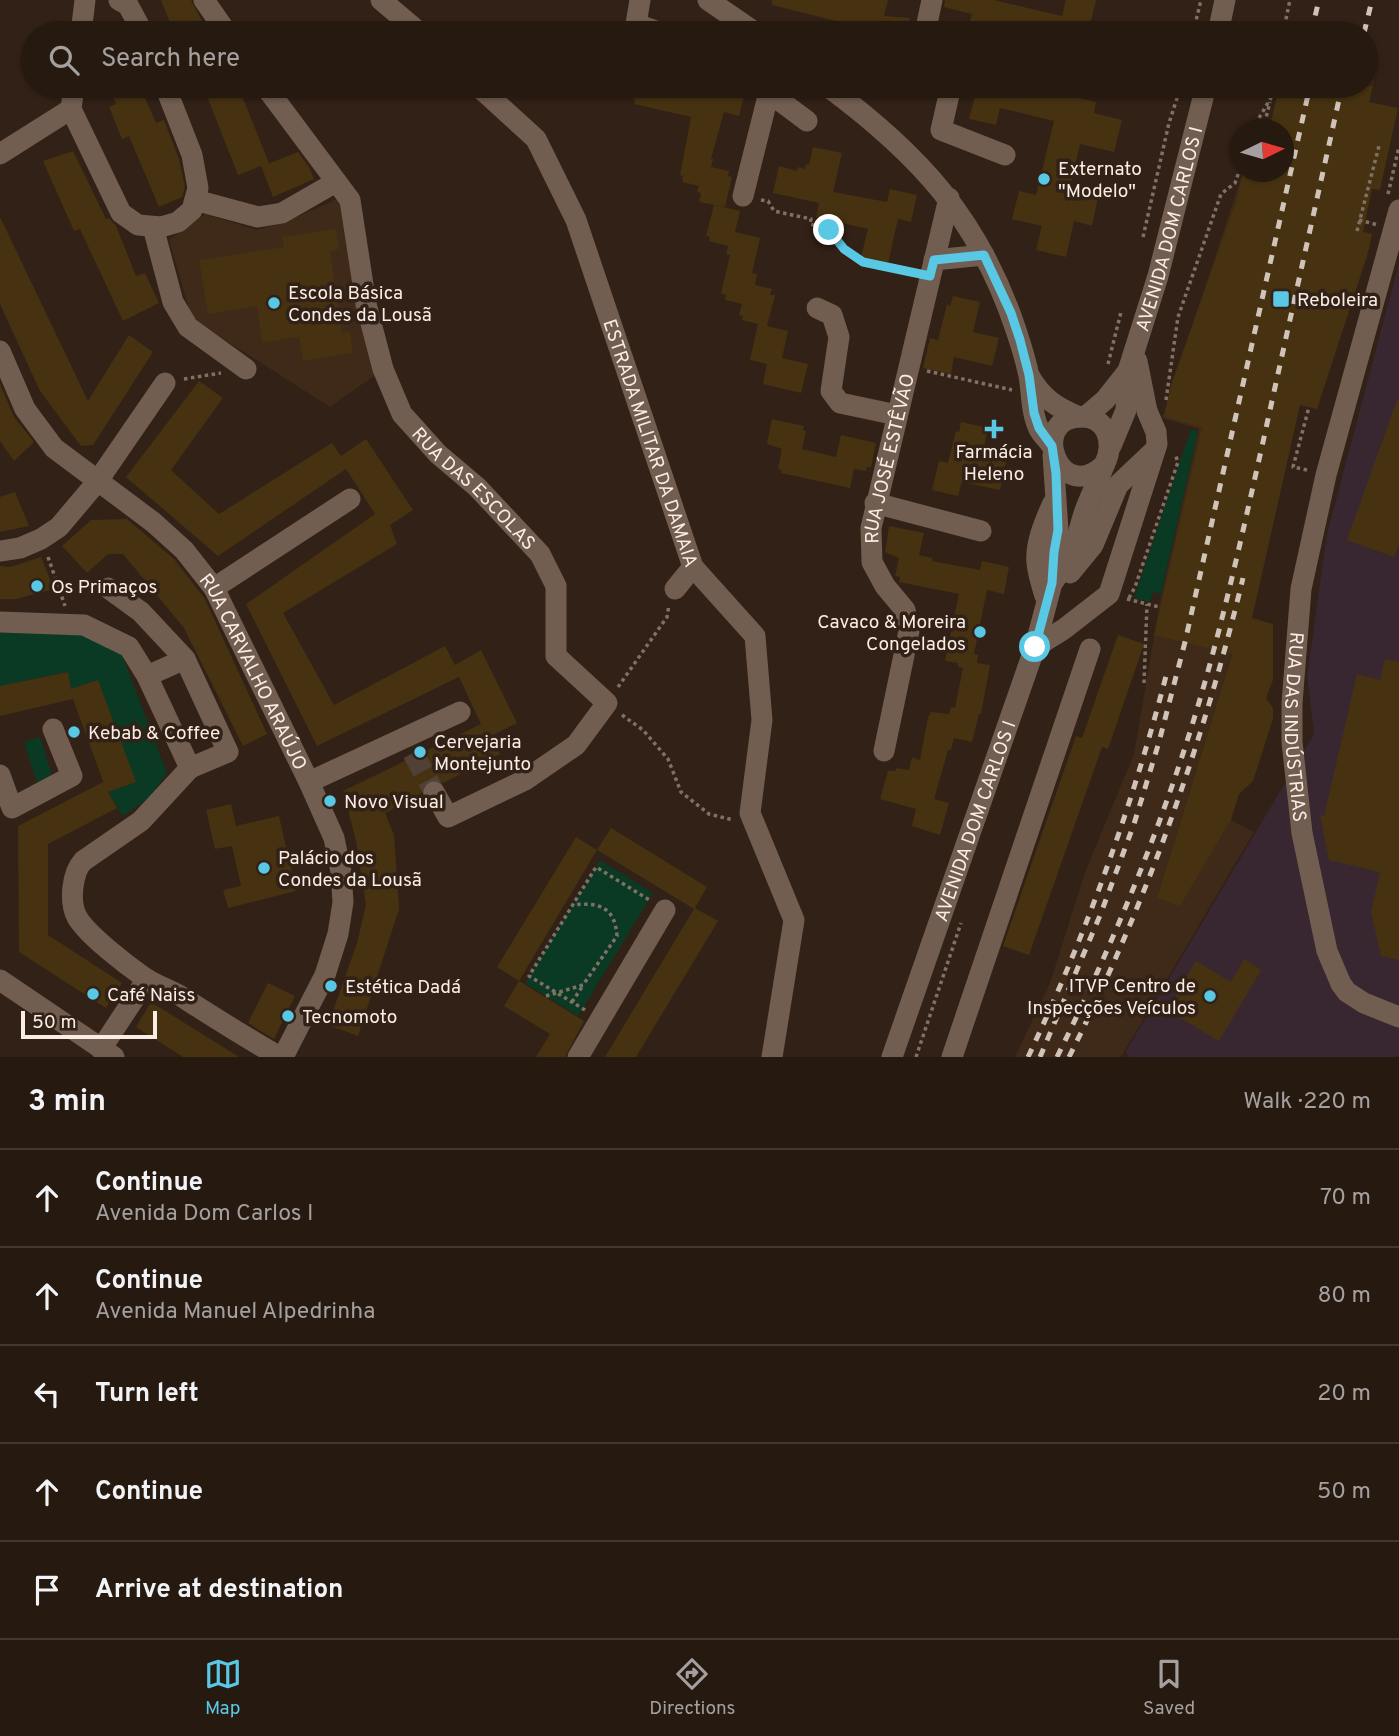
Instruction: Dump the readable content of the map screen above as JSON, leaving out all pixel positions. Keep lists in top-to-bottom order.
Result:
{
  "streets": {
    "street": [
      "AVENIDA DOM CARLOS I",
      "ESTRADA MILITAR DA DAMAIA",
      "RUA JOSÉ ESTÊVÃO",
      "RUA DAS ESCOLAS",
      "RUA CARVALHO ARAÚJO",
      "RUA DAS INDÚSTRIAS"
    ]
  },
  "places": {
    "other": [
      "Externato \"Modelo\"",
      "Escola Básica Condes da Lousã",
      "Os Primaços",
      "Cavaco & Moreira Congelados",
      "Kebab & Coffee",
      "Cervejaria Montejunto",
      "Novo Visual",
      "Palácio dos Condes da Lousã",
      "Estética Dadá",
      "Café Naiss",
      "ITVP Centro de Inspecções Veículos",
      "Tecnomoto"
    ],
    "transit": ["Reboleira"],
    "health": ["Farmácia Heleno"]
  },
  "scale_bar": "50 m",
  "north": "right",
  "page": {
    "search": "Search here",
    "scale": "50 m",
    "heading": ["3 min", "Walk · 220 m"],
    "list": [
      ["Continue", "Avenida Dom Carlos I", "70 m"],
      ["Continue", "Avenida Manuel Alpedrinha", "80 m"],
      ["Turn left", "20 m"],
      ["Continue", "50 m"],
      "Arrive at destination"
    ],
    "nav": ["Map", "Directions", "Saved"]
  }
}
